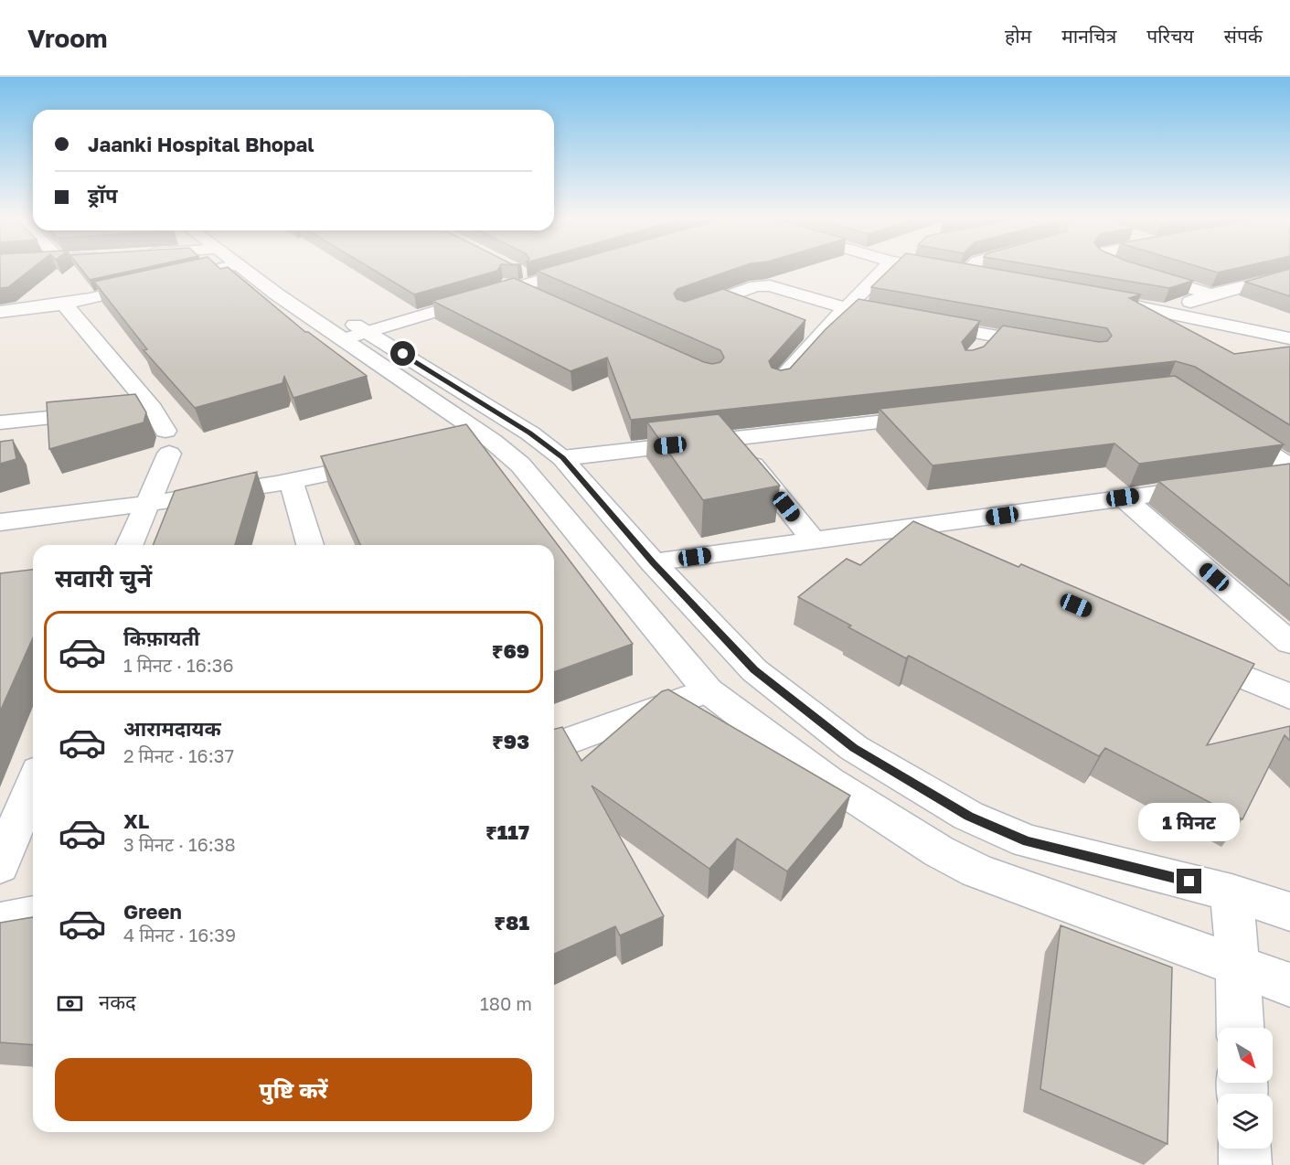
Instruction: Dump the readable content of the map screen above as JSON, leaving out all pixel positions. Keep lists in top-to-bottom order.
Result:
{
  "north": "bottom right",
  "page": {
    "header": "Vroom",
    "nav": [
      "होम",
      "मानचित्र",
      "परिचय",
      "संपर्क"
    ],
    "banner": ["Jaanki Hospital Bhopal", "ड्रॉप"],
    "heading": "सवारी चुनें",
    "list": [
      {
        "name": "किफ़ायती",
        "note": "1 मिनट · 16:36",
        "value": "₹69"
      },
      {
        "name": "आरामदायक",
        "note": "2 मिनट · 16:37",
        "value": "₹93"
      },
      {
        "name": "XL",
        "note": "3 मिनट · 16:38",
        "value": "₹117"
      },
      {
        "name": "Green",
        "note": "4 मिनट · 16:39",
        "value": "₹81"
      }
    ],
    "bubble": "1 मिनट",
    "pay": ["नकद", "180 m"],
    "buttons": "पुष्टि करें"
  }
}
